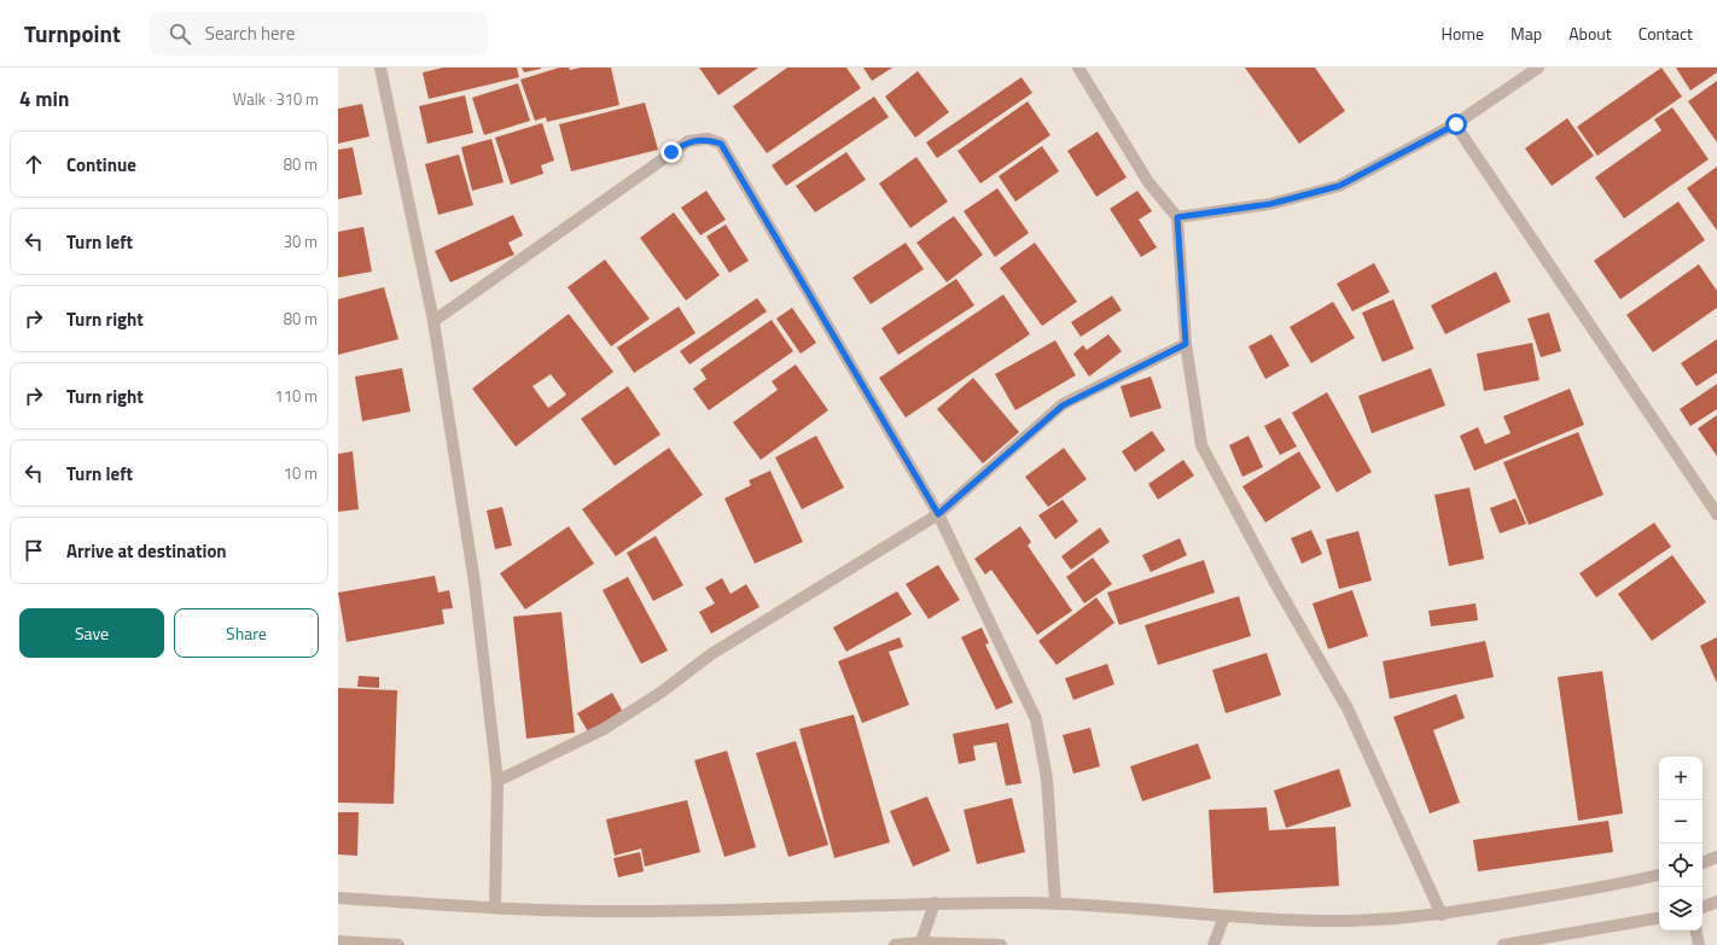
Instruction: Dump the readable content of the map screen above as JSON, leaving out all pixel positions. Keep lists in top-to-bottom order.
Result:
{
  "page": {
    "header": "Turnpoint",
    "search": "Search here",
    "nav": [
      "Home",
      "Map",
      "About",
      "Contact"
    ],
    "heading": ["4 min", "Walk · 310 m"],
    "list": [
      ["Continue", "80 m"],
      ["Turn left", "30 m"],
      ["Turn right", "80 m"],
      ["Turn right", "110 m"],
      ["Turn left", "10 m"],
      "Arrive at destination"
    ],
    "buttons": ["Save", "Share"],
    "map_buttons": ["+", "−"]
  }
}
